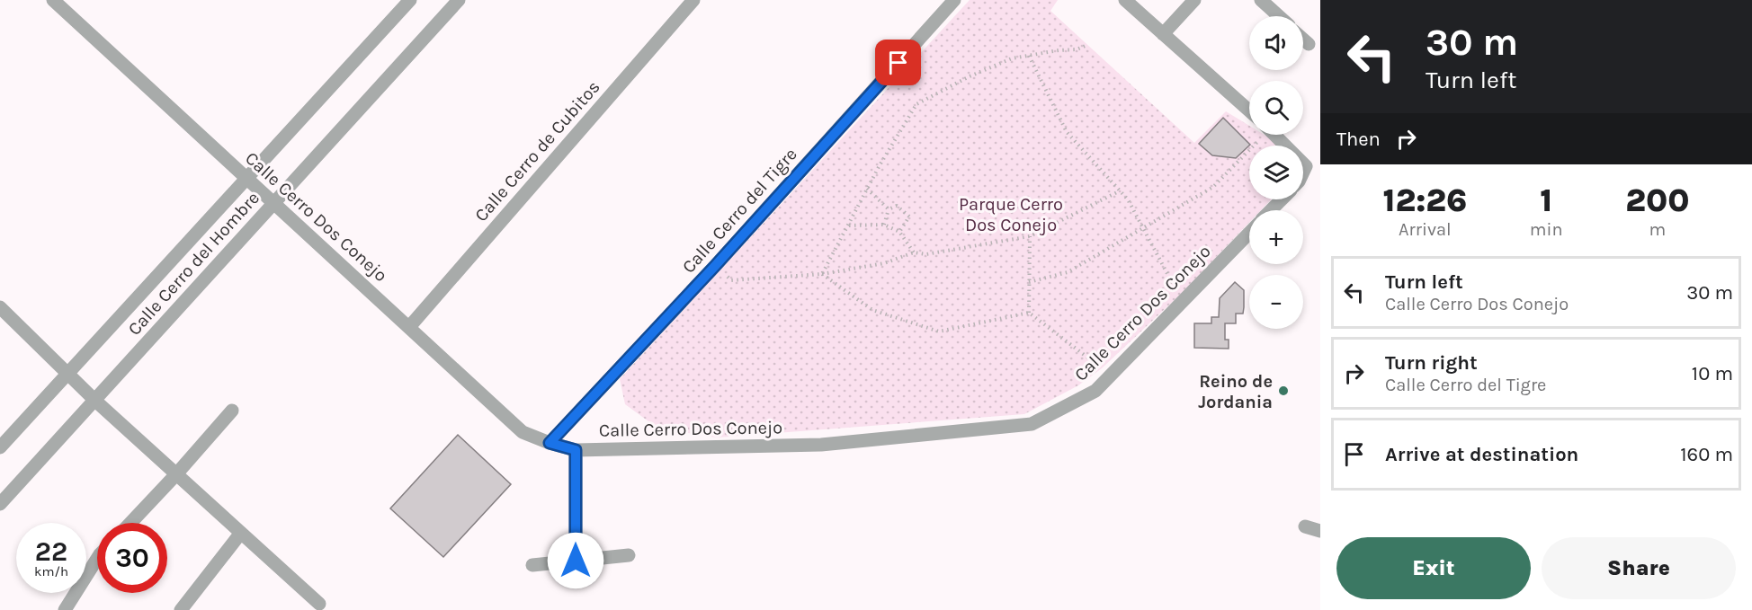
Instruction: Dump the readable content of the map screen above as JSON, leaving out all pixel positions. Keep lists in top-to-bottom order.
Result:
{
  "streets": {
    "street": [
      "Calle Cerro de Cubitos",
      "Calle Cerro del Tigre",
      "Calle Cerro Dos Conejo",
      "Calle Cerro del Hombre"
    ]
  },
  "crossings": [
    ["Calle Cerro de Cubitos", "Calle Cerro Dos Conejo"],
    ["Calle Cerro del Tigre", "Calle Cerro Dos Conejo"],
    ["Calle Cerro Dos Conejo", "Calle Cerro del Hombre"]
  ],
  "parks": ["Parque Cerro Dos Conejo"],
  "places": ["Reino de Jordania"],
  "page": {
    "turn": ["30 m", "Turn left"],
    "map_buttons": ["+", "−"],
    "then": "Then",
    "eta": [
      "12:26",
      "Arrival",
      "1",
      "min",
      "200",
      "m"
    ],
    "list": [
      {
        "name": "Turn left",
        "note": "Calle Cerro Dos Conejo",
        "value": "30 m"
      },
      {
        "name": "Turn right",
        "note": "Calle Cerro del Tigre",
        "value": "10 m"
      },
      {
        "name": "Arrive at destination",
        "value": "160 m"
      }
    ],
    "speed": "22 km/h",
    "limit": "30",
    "buttons": ["Exit", "Share"]
  }
}
